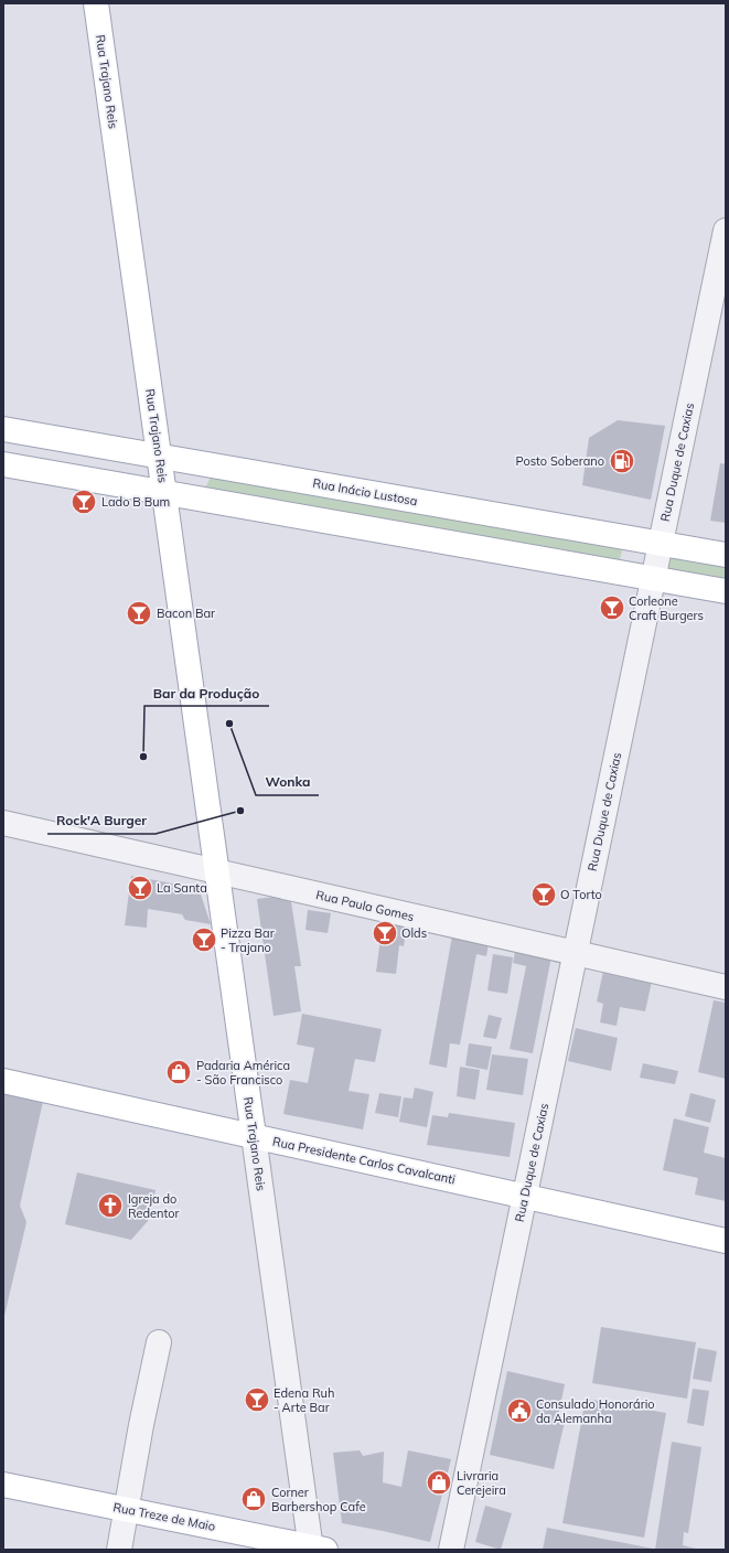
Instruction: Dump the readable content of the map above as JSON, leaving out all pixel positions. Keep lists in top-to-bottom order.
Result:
{
  "streets": {
    "main road": [
      "Rua Trajano Reis",
      "Rua Inácio Lustosa",
      "Rua Presidente Carlos Cavalcanti",
      "Rua Treze de Maio"
    ],
    "street": ["Rua Duque de Caxias", "Rua Paula Gomes"]
  },
  "crossings": [
    ["Rua Trajano Reis", "Rua Inácio Lustosa"],
    ["Rua Trajano Reis", "Rua Paula Gomes"],
    ["Rua Trajano Reis", "Rua Presidente Carlos Cavalcanti"],
    ["Rua Trajano Reis", "Rua Treze de Maio"],
    ["Rua Duque de Caxias", "Rua Inácio Lustosa"],
    ["Rua Duque de Caxias", "Rua Paula Gomes"],
    ["Rua Duque de Caxias", "Rua Presidente Carlos Cavalcanti"]
  ],
  "places": {
    "fuel station": ["Posto Soberano"],
    "bar": [
      "Lado B Bum",
      "Corleone Craft Burgers",
      "Bacon Bar",
      "La Santa",
      "O Torto",
      "Olds",
      "Pizza Bar - Trajano",
      "Edena Ruh - Arte Bar"
    ],
    "other": ["Wonka", "Bar da Produção", "Rock'A Burger"],
    "shop": ["Padaria América - São Francisco", "Livraria Cerejeira", "Corner Barbershop Cafe"],
    "church": ["Igreja do Redentor"],
    "public building": ["Consulado Honorário da Alemanha"]
  }
}
